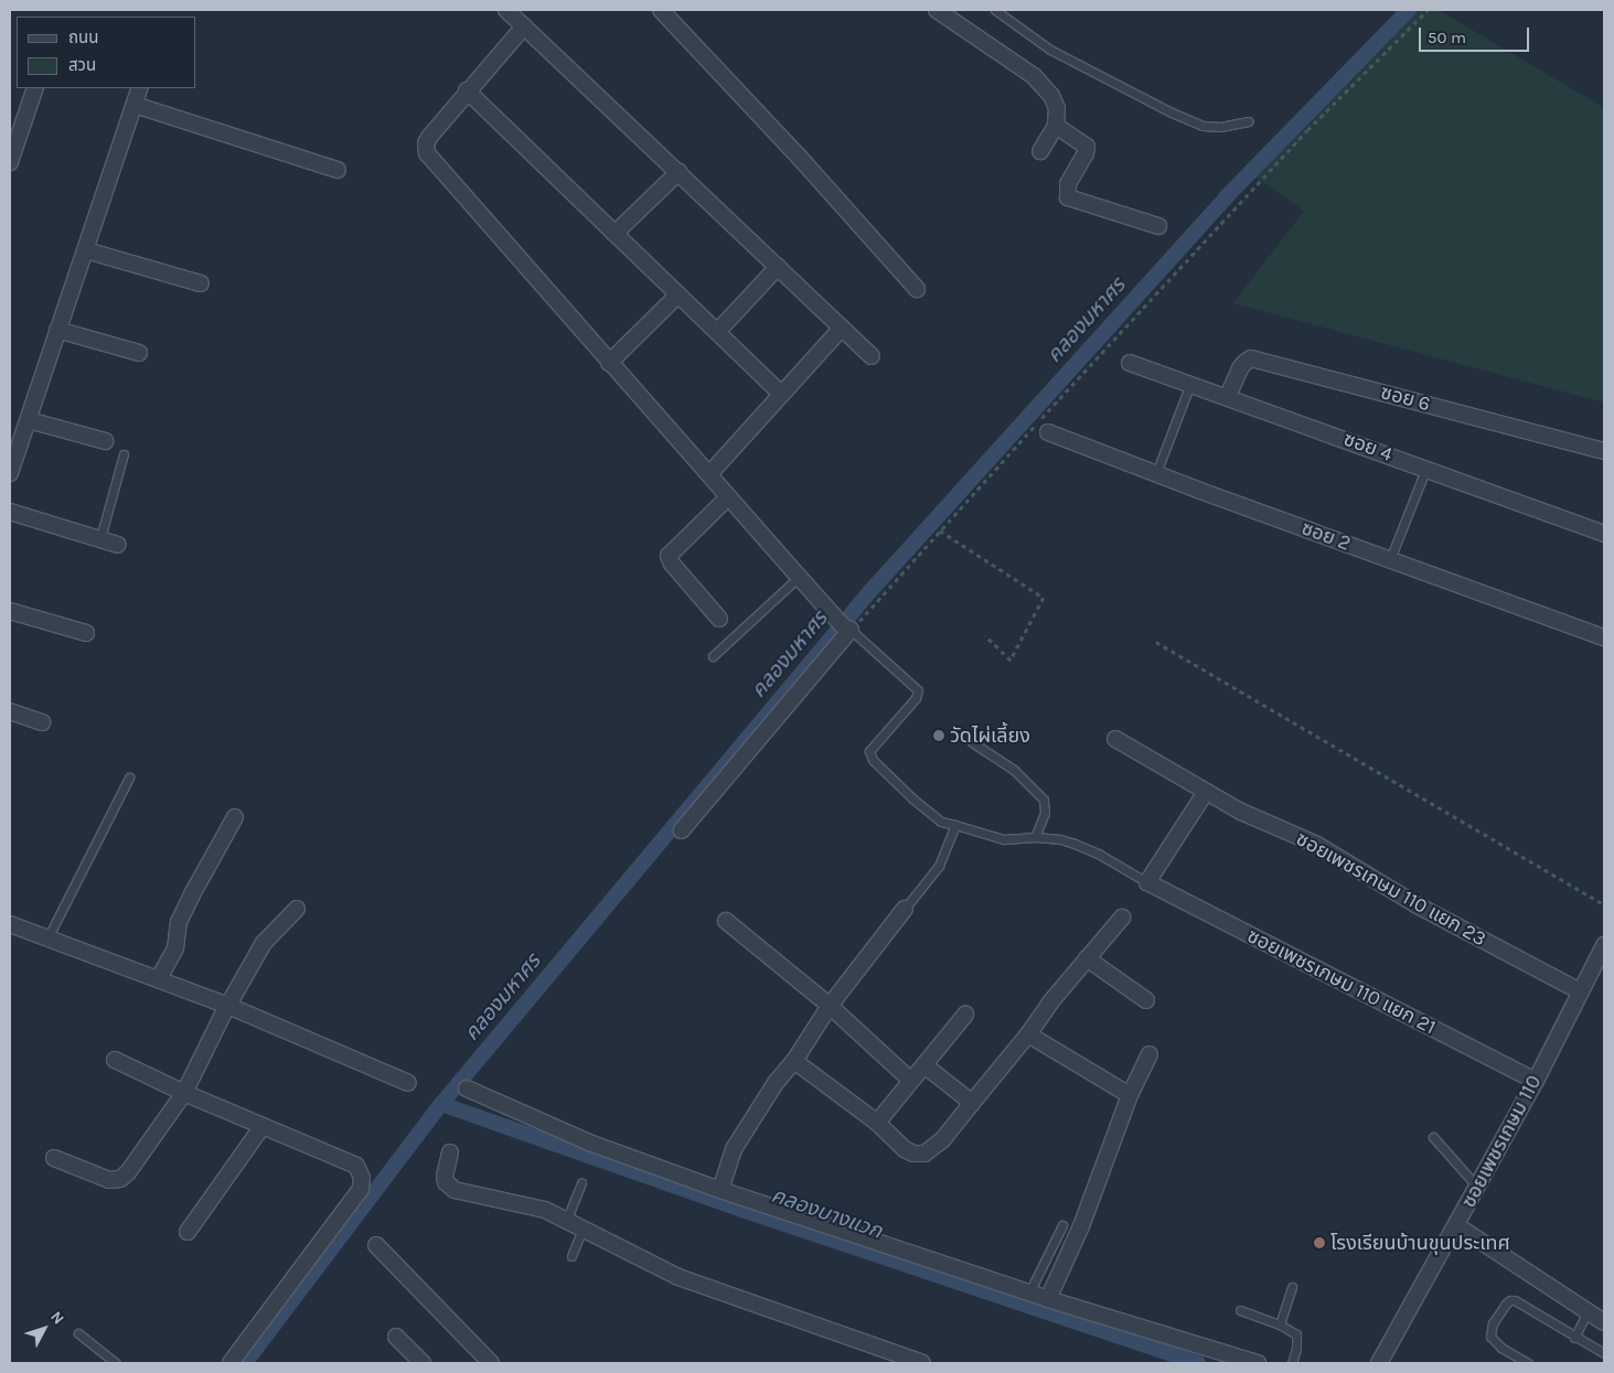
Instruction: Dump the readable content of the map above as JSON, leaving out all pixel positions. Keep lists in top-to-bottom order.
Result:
{
  "streets": {
    "street": [
      "ซอย 6",
      "ซอย 4",
      "ซอย 2",
      "ซอยเพชรเกษม 110 แยก 23",
      "ซอยเพชรเกษม 110 แยก 21",
      "ซอยเพชรเกษม 110"
    ]
  },
  "crossings": [
    ["ซอย 6", "ซอย 4"],
    ["ซอยเพชรเกษม 110 แยก 23", "ซอยเพชรเกษม 110"],
    ["ซอยเพชรเกษม 110 แยก 21", "ซอยเพชรเกษม 110"]
  ],
  "water": ["คลองมหาศร", "คลองบางแวก"],
  "places": ["วัดไผ่เลี้ยง", "โรงเรียนบ้านขุนประเทศ"],
  "legend": ["ถนน", "สวน"],
  "scale_bar": "50 m",
  "north": "top right"
}
